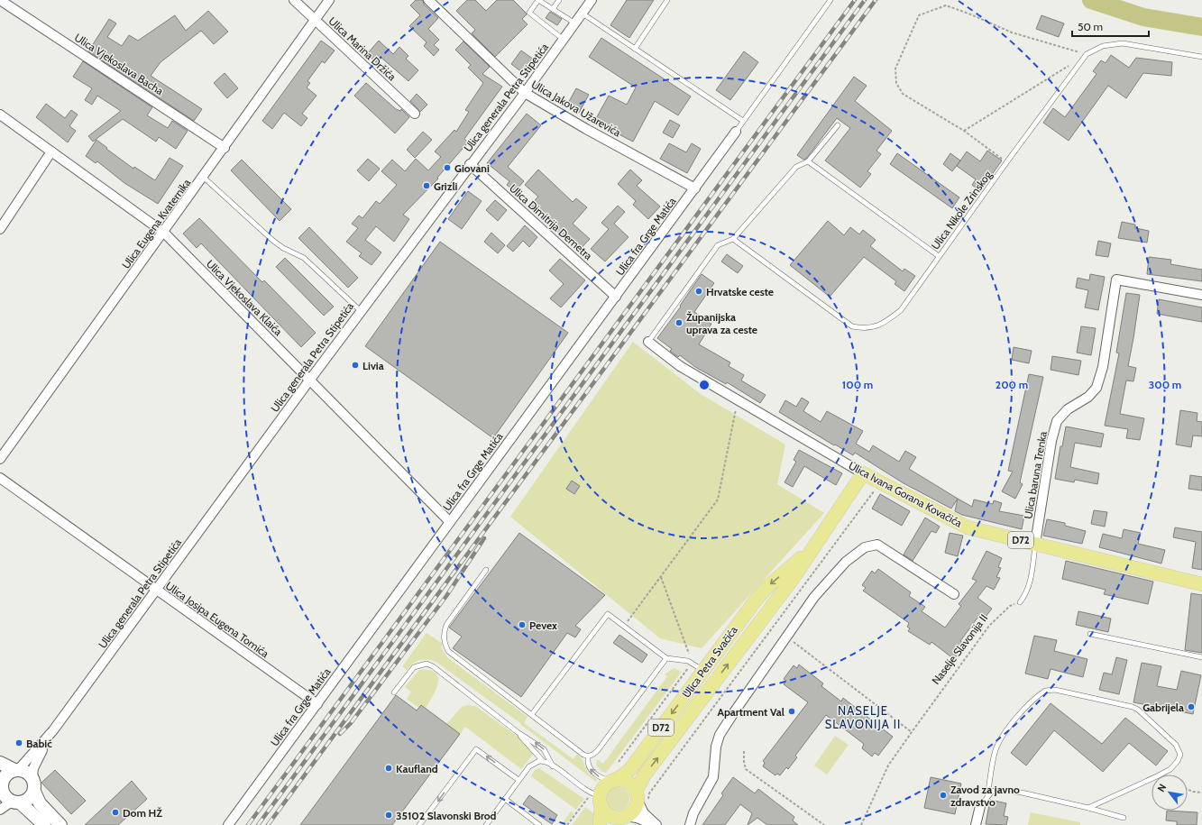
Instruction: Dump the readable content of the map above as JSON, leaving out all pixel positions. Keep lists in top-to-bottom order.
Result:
{
  "streets": {
    "main road": ["Ulica Ivana Gorana Kovačića", "D72", "Ulica Petra Svačića"],
    "street": [
      "Ulica Marina Držića",
      "Ulica Vjekoslava Bacha",
      "Ulica generala Petra Stipetića",
      "Ulica Jakova Užarevića",
      "Ulica Dimitrija Demetra",
      "Ulica Eugena Kvaternika",
      "Ulica fra Grge Matića",
      "Ulica Vjekoslava Klaića",
      "Ulica baruna Trenka",
      "Ulica Josipa Eugena Tomića"
    ],
    "lane": ["Ulica Nikole Zrinskog"],
    "path": ["Naselje Slavonija II"]
  },
  "crossings": [
    ["Ulica Marina Držića", "Ulica Eugena Kvaternika"],
    ["Ulica Vjekoslava Bacha", "Ulica Eugena Kvaternika"],
    ["Ulica generala Petra Stipetića", "Ulica Jakova Užarevića"],
    ["Ulica generala Petra Stipetića", "Ulica Dimitrija Demetra"],
    ["Ulica generala Petra Stipetića", "Ulica Vjekoslava Klaića"],
    ["Ulica generala Petra Stipetića", "Ulica Josipa Eugena Tomića"],
    ["Ulica Jakova Užarevića", "Ulica fra Grge Matića"],
    ["Ulica Dimitrija Demetra", "Ulica fra Grge Matića"],
    ["Ulica Eugena Kvaternika", "Ulica Vjekoslava Klaića"],
    ["Ulica fra Grge Matića", "Ulica Vjekoslava Klaića"],
    ["Ulica fra Grge Matića", "Ulica Josipa Eugena Tomića"],
    ["Ulica baruna Trenka", "Ulica Ivana Gorana Kovačića"],
    ["Ulica Ivana Gorana Kovačića", "Ulica Petra Svačića"],
    ["D72", "Ulica Petra Svačića"]
  ],
  "districts": ["NASELJE SLAVONIJA II"],
  "places": [
    "Giovani",
    "Grizli",
    "Hrvatske ceste",
    "Županijska uprava za ceste",
    "Livia",
    "Pevex",
    "Gabrijela",
    "Apartment Val",
    "Babić",
    "Kaufland",
    "Zavod za javno zdravstvo",
    "Dom HŽ",
    "35102 Slavonski Brod"
  ],
  "scale_bar": "50 m",
  "north": "top left",
  "rings": ["100 m", "200 m", "300 m"]
}
